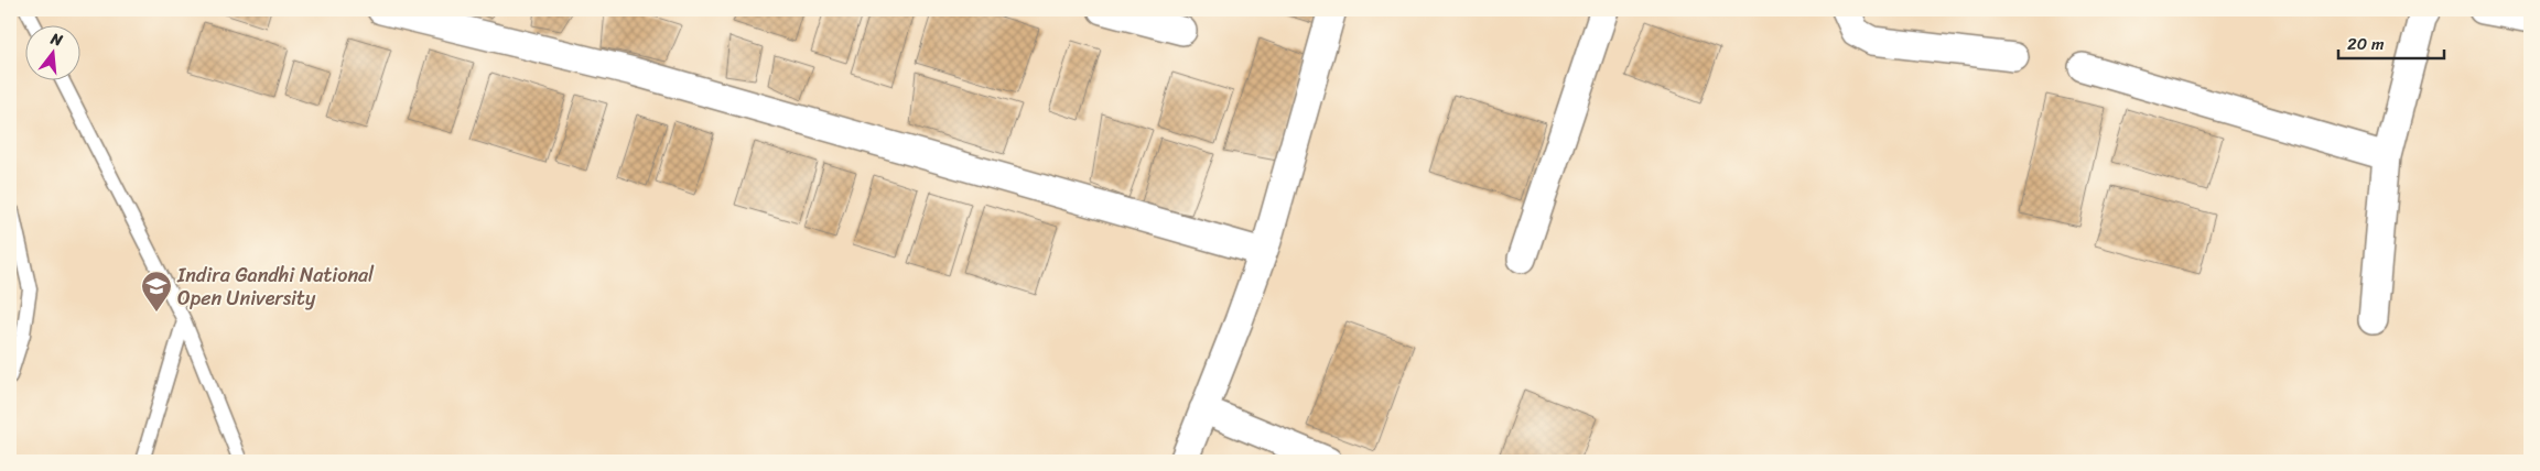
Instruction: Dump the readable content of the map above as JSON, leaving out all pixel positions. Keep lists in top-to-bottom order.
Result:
{
  "places": {
    "school or university": ["Indira Gandhi National Open University"]
  },
  "scale_bar": "20 m",
  "north": "top"
}
